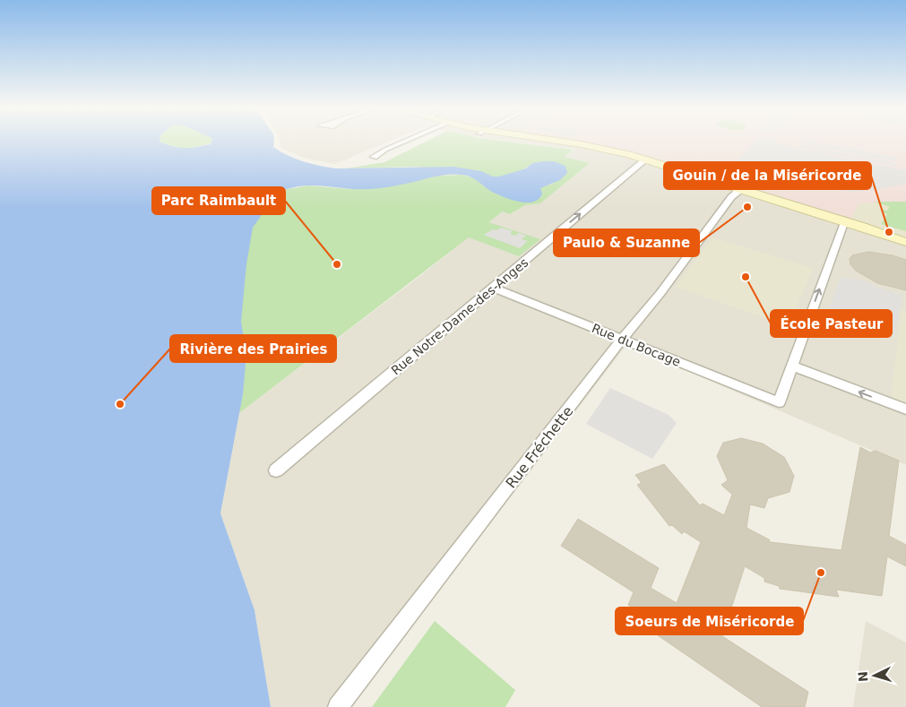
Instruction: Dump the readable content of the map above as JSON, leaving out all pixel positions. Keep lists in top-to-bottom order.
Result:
{
  "streets": {
    "street": ["Rue Notre-Dame-des-Anges", "Rue du Bocage", "Rue Fréchette"]
  },
  "crossings": [
    ["Rue Notre-Dame-des-Anges", "Rue du Bocage"],
    ["Rue du Bocage", "Rue Fréchette"]
  ],
  "one_way": ["Rue Notre-Dame-des-Anges"],
  "places": [
    "Paulo & Suzanne",
    "Gouin / de la Miséricorde",
    "Parc Raimbault",
    "École Pasteur",
    "Rivière des Prairies",
    "Soeurs de Miséricorde"
  ],
  "north": "left"
}
